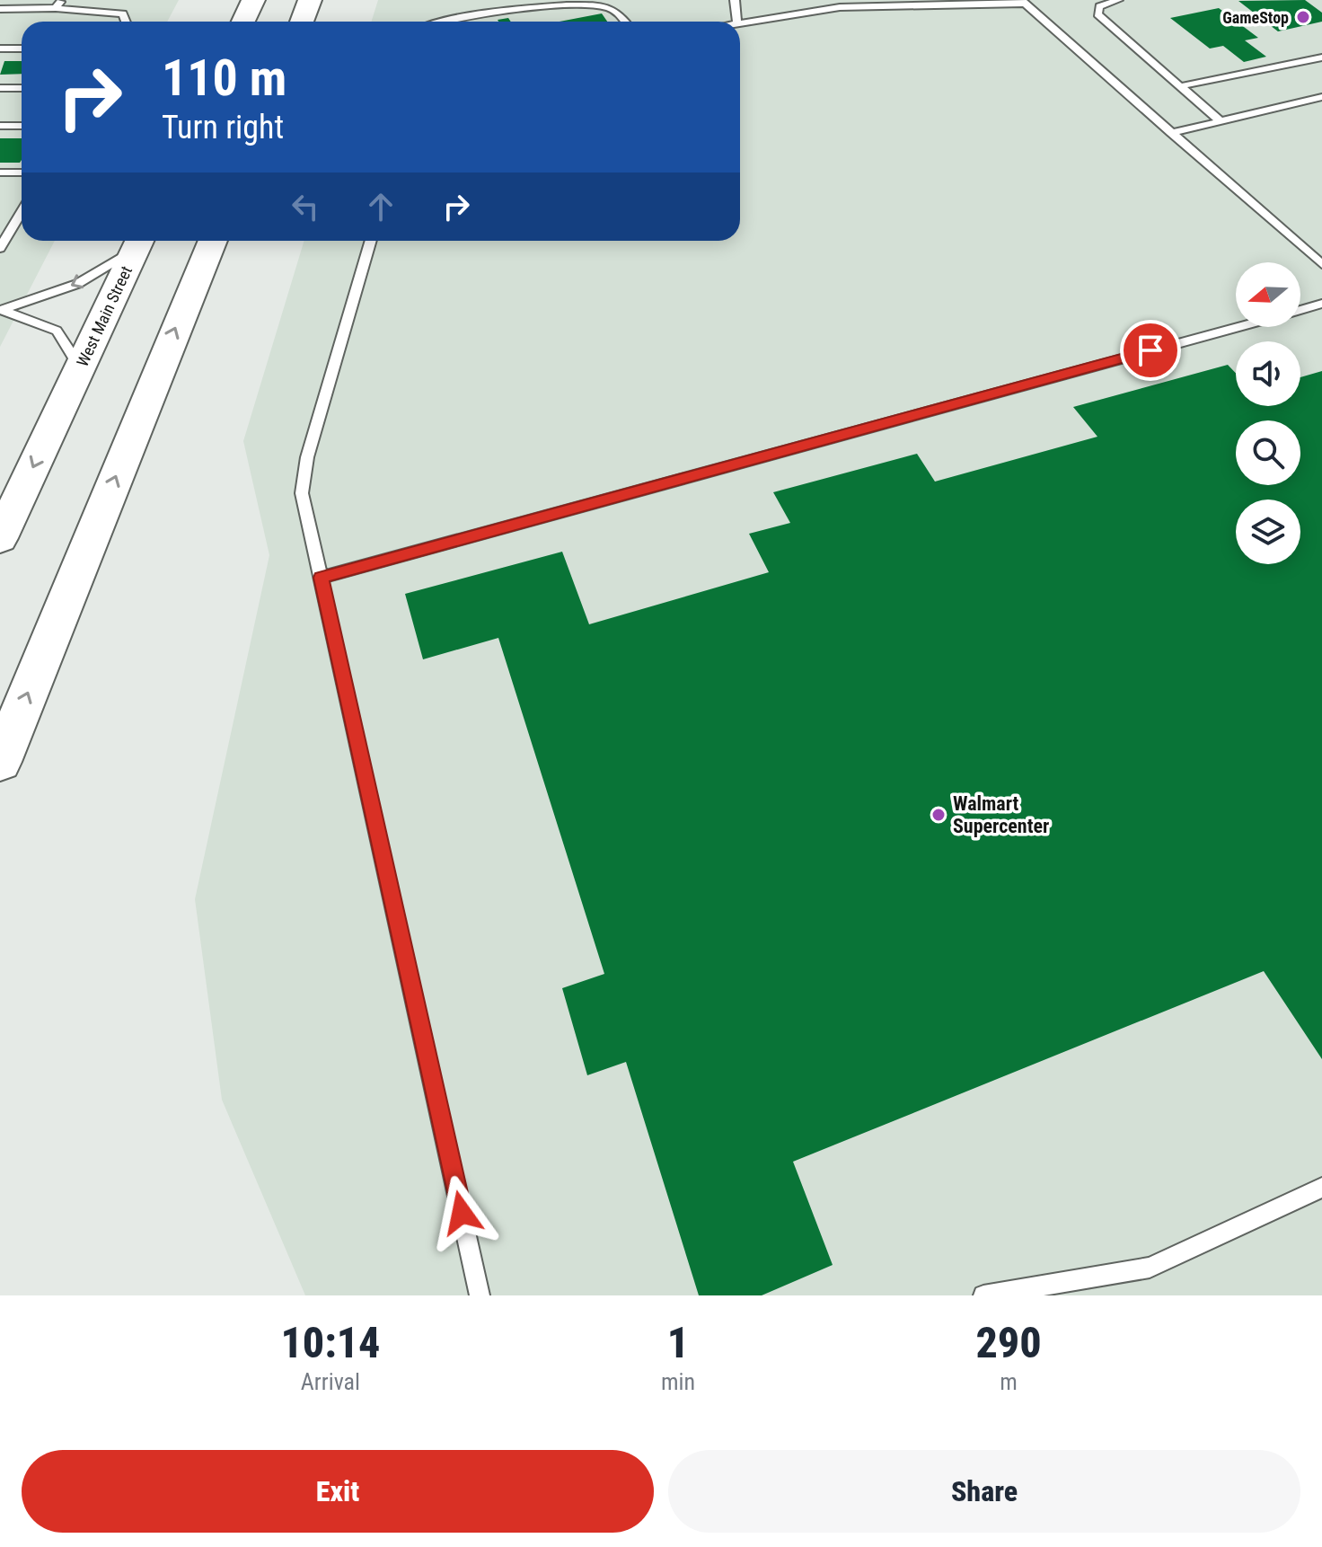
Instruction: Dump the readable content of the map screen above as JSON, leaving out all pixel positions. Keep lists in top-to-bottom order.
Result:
{
  "streets": {
    "main road": ["West Main Street"]
  },
  "places": ["GameStop", "Walmart Supercenter"],
  "north": "left",
  "page": {
    "turn": ["110 m", "Turn right"],
    "eta": [
      "10:14",
      "Arrival",
      "1",
      "min",
      "290",
      "m"
    ],
    "buttons": ["Exit", "Share"]
  }
}
